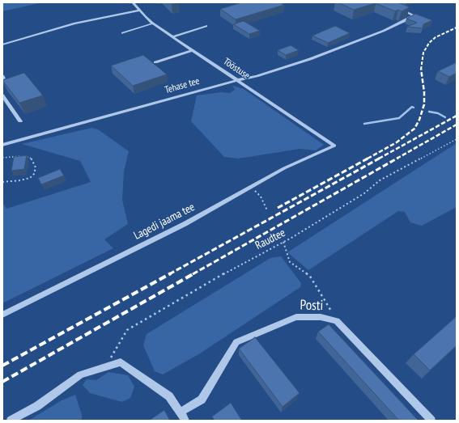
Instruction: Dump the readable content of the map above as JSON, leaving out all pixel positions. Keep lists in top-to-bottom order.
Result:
{
  "streets": {
    "street": [
      "Tööstuse",
      "Tehase tee",
      "Lagedi jaama tee",
      "Posti"
    ],
    "path": ["Raudtee"]
  },
  "crossings": [
    ["Tööstuse", "Tehase tee"],
    ["Tööstuse", "Lagedi jaama tee"]
  ]
}
